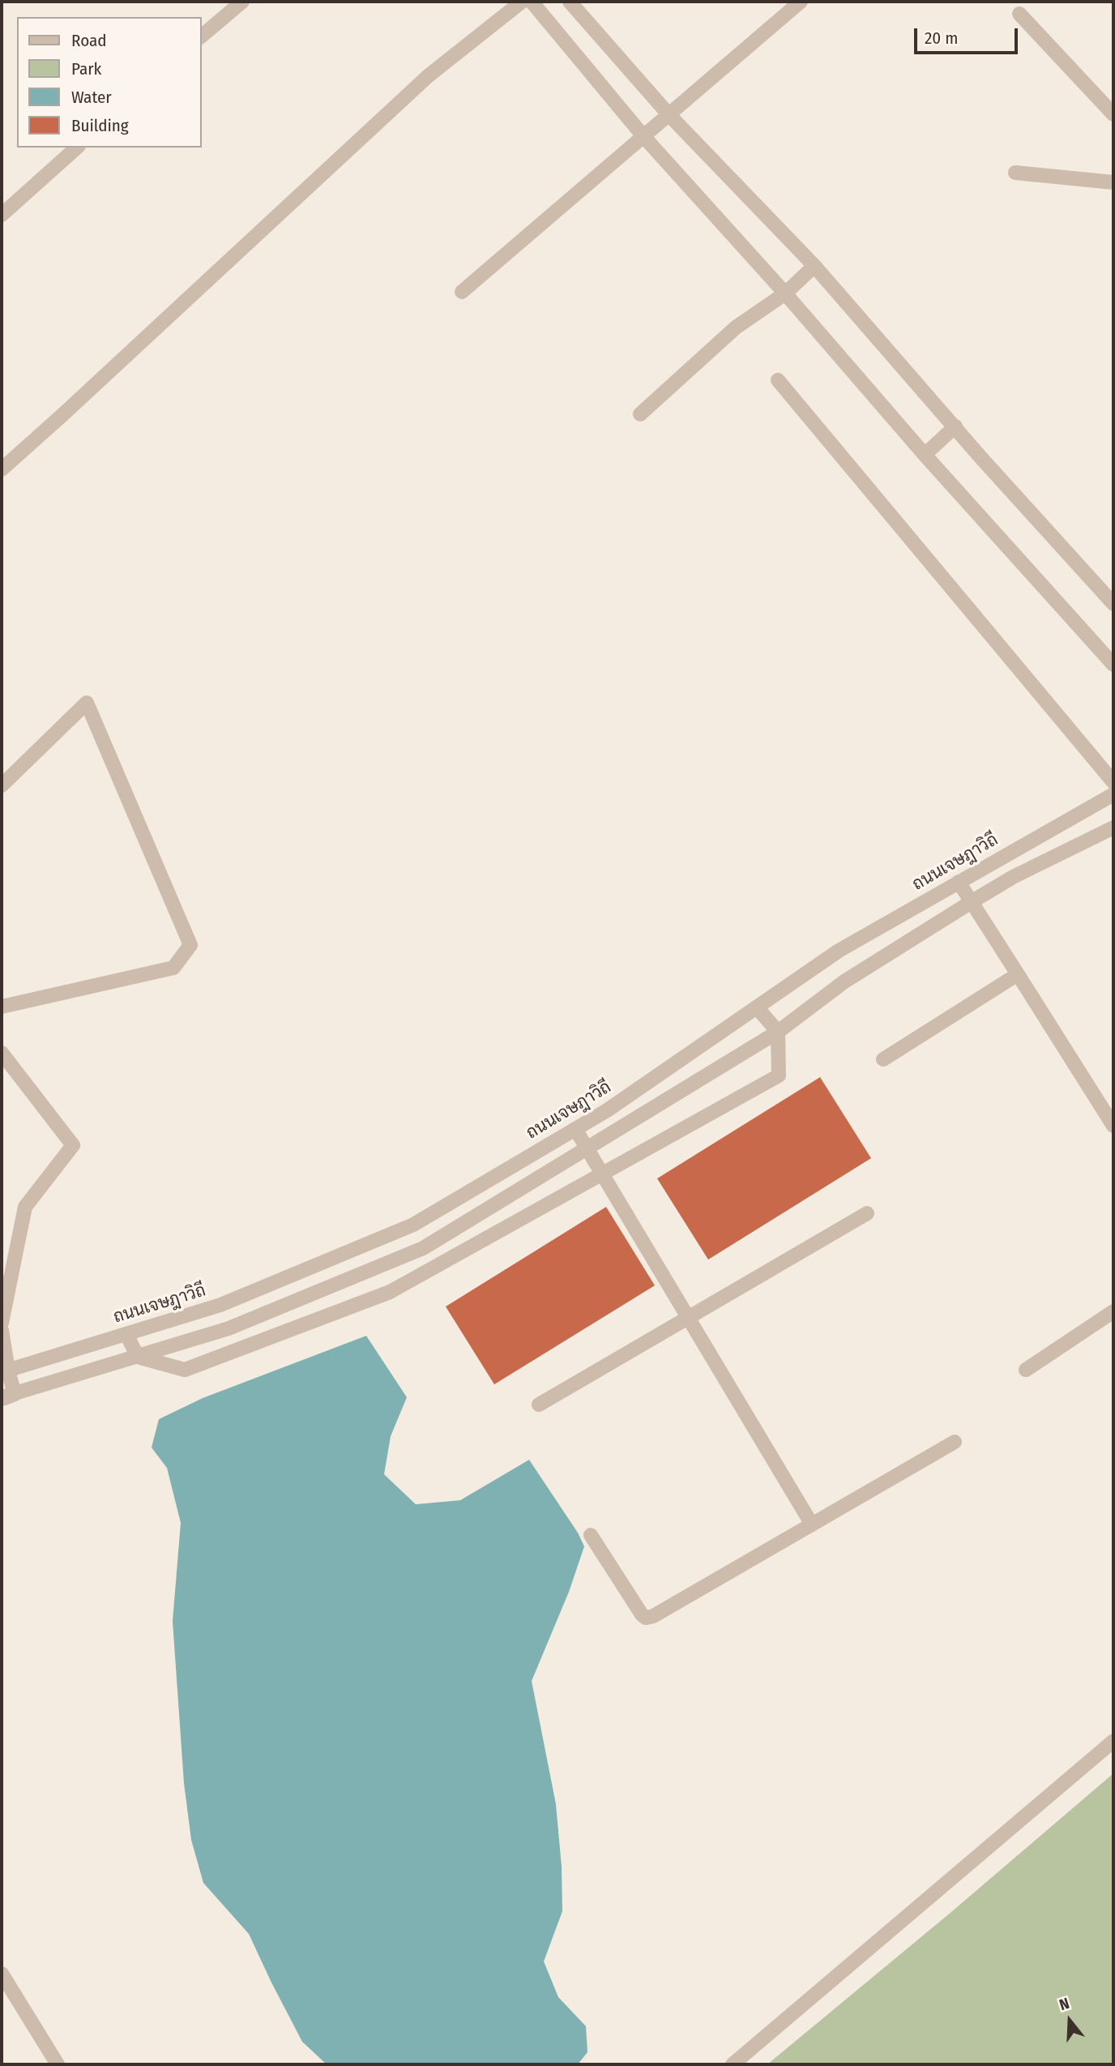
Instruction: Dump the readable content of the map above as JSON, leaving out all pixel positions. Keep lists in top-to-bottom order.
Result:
{
  "streets": {
    "street": ["ถนนเจษฎาวิถี"]
  },
  "legend": [
    "Road",
    "Park",
    "Water",
    "Building"
  ],
  "scale_bar": "20 m",
  "north": "top"
}
